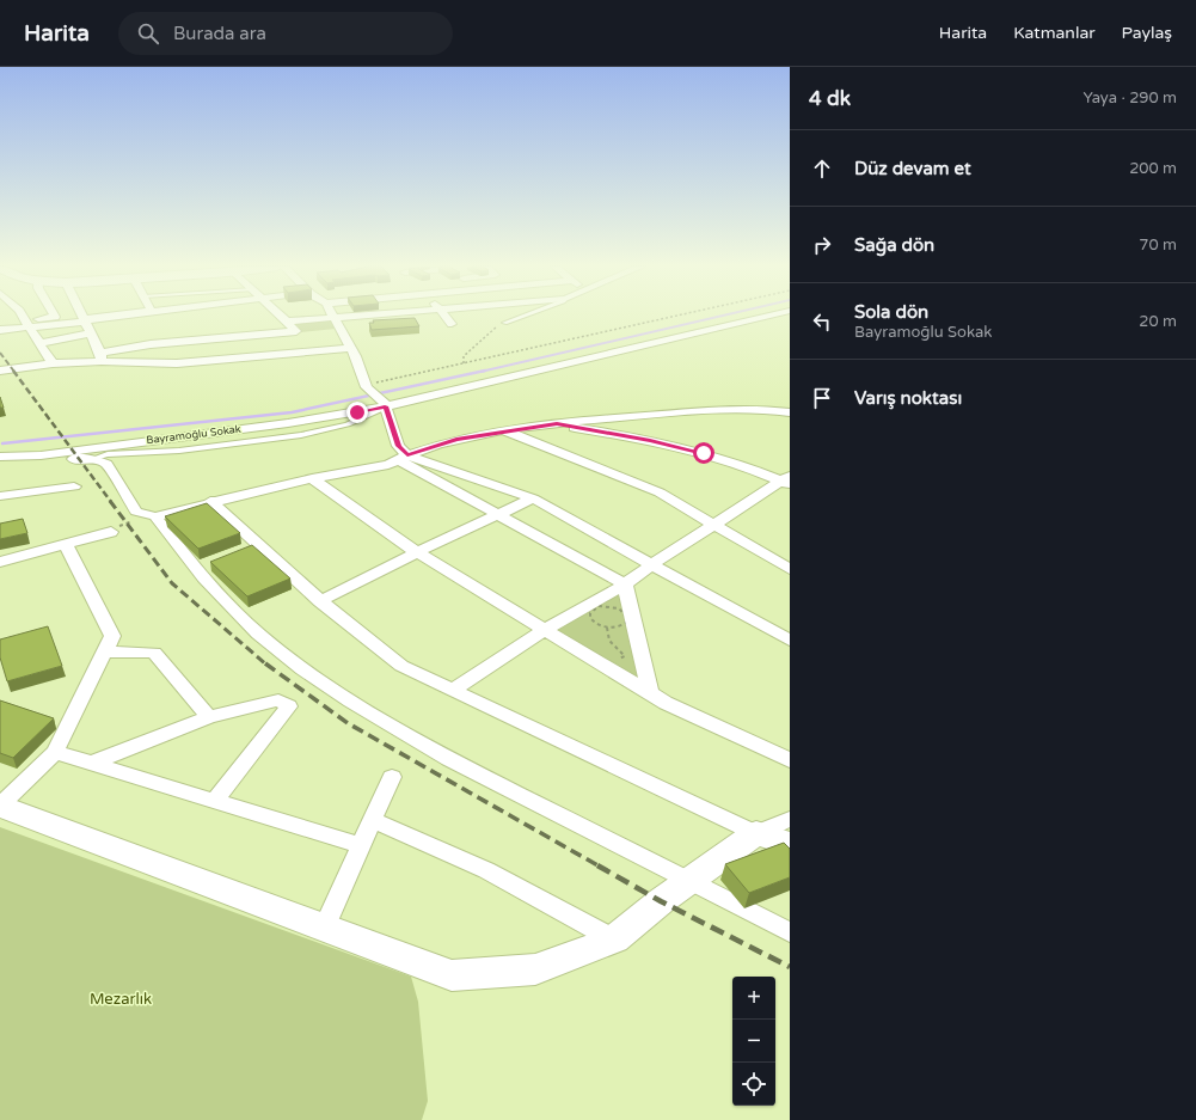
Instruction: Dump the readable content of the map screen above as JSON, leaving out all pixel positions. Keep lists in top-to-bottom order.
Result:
{
  "streets": {
    "street": ["Bayramoğlu Sokak"]
  },
  "parks": ["Mezarlık"],
  "page": {
    "header": "Harita",
    "search": "Burada ara",
    "nav": ["Harita", "Katmanlar", "Paylaş"],
    "heading": ["4 dk", "Yaya · 290 m"],
    "list": [
      ["Düz devam et", "200 m"],
      ["Sağa dön", "70 m"],
      ["Sola dön", "Bayramoğlu Sokak", "20 m"],
      "Varış noktası"
    ],
    "map_buttons": ["+", "−"]
  }
}
